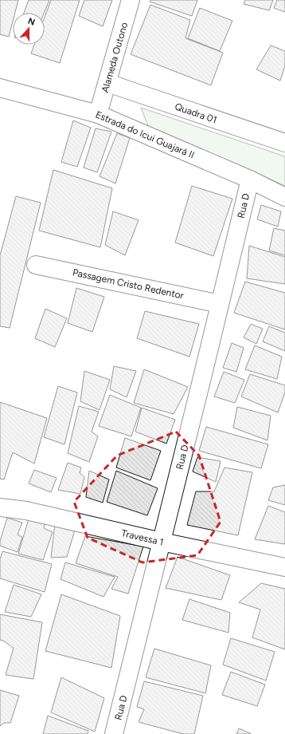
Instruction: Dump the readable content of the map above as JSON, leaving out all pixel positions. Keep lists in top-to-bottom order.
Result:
{
  "streets": {
    "street": [
      "Alameda Outono",
      "Quadra 01",
      "Estrada do Icui Guajará II",
      "Rua D",
      "Passagem Cristo Redentor",
      "Travessa 1"
    ]
  },
  "crossings": [
    ["Alameda Outono", "Quadra 01"],
    ["Alameda Outono", "Estrada do Icui Guajará II"],
    ["Estrada do Icui Guajará II", "Rua D"],
    ["Rua D", "Passagem Cristo Redentor"],
    ["Rua D", "Travessa 1"]
  ],
  "north": "top"
}
